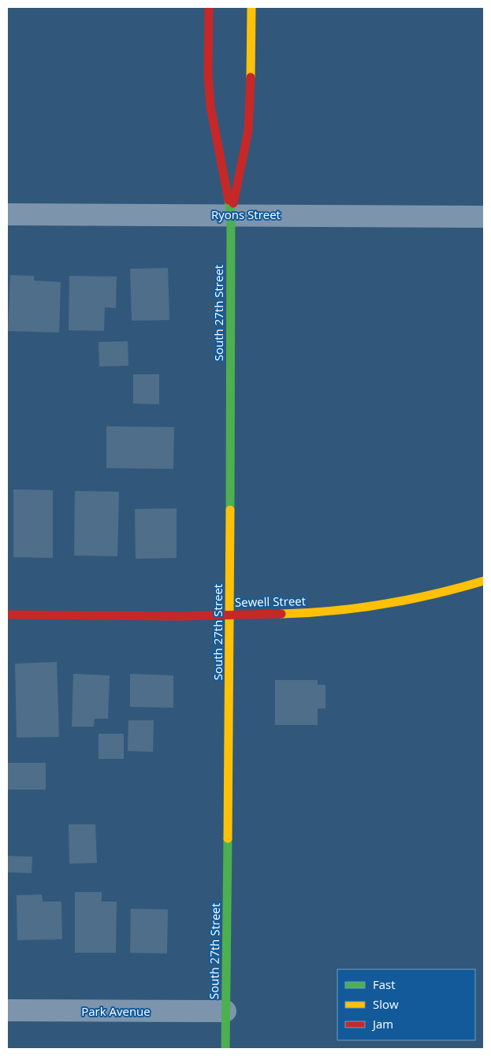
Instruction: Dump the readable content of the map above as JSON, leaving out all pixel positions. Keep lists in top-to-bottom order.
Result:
{
  "streets": {
    "main road": ["South 27th Street", "Sewell Street"],
    "street": ["Ryons Street", "Park Avenue"]
  },
  "crossings": [
    ["Ryons Street", "South 27th Street"],
    ["South 27th Street", "Sewell Street"],
    ["South 27th Street", "Park Avenue"]
  ],
  "legend": ["Fast", "Slow", "Jam"]
}
